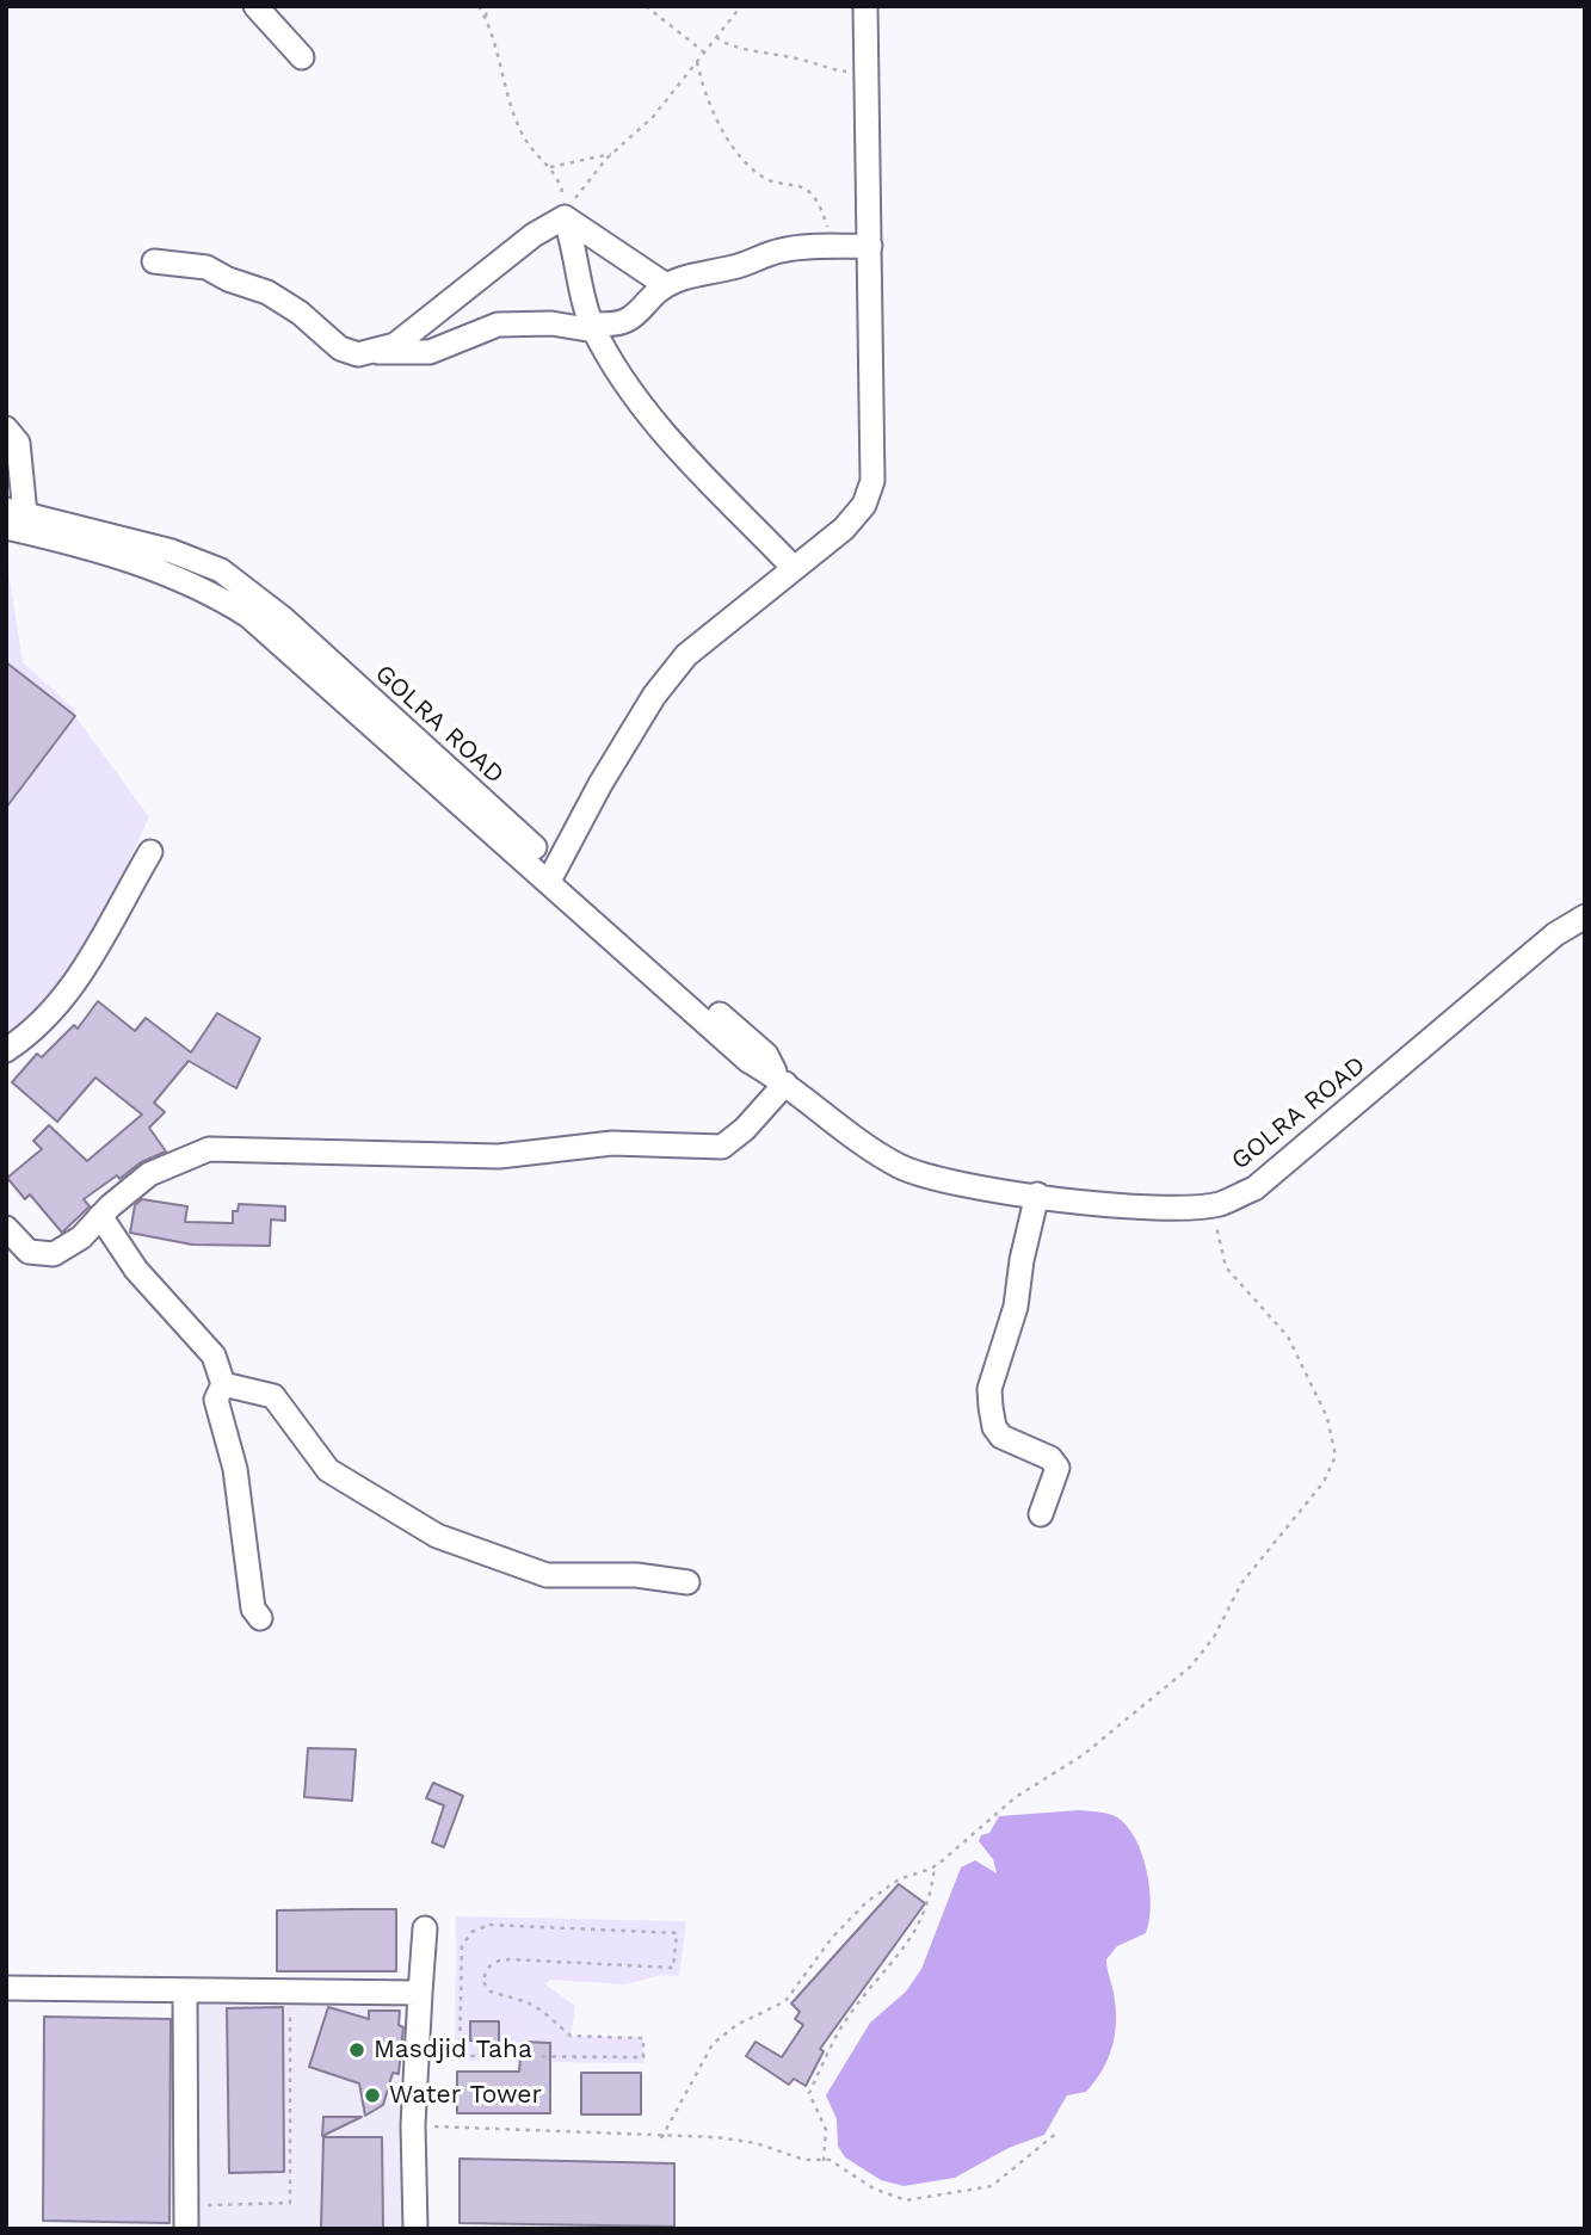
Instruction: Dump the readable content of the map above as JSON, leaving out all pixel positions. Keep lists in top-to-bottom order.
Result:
{
  "streets": {
    "street": ["GOLRA ROAD"]
  },
  "places": ["Masdjid Taha", "Water Tower"]
}
